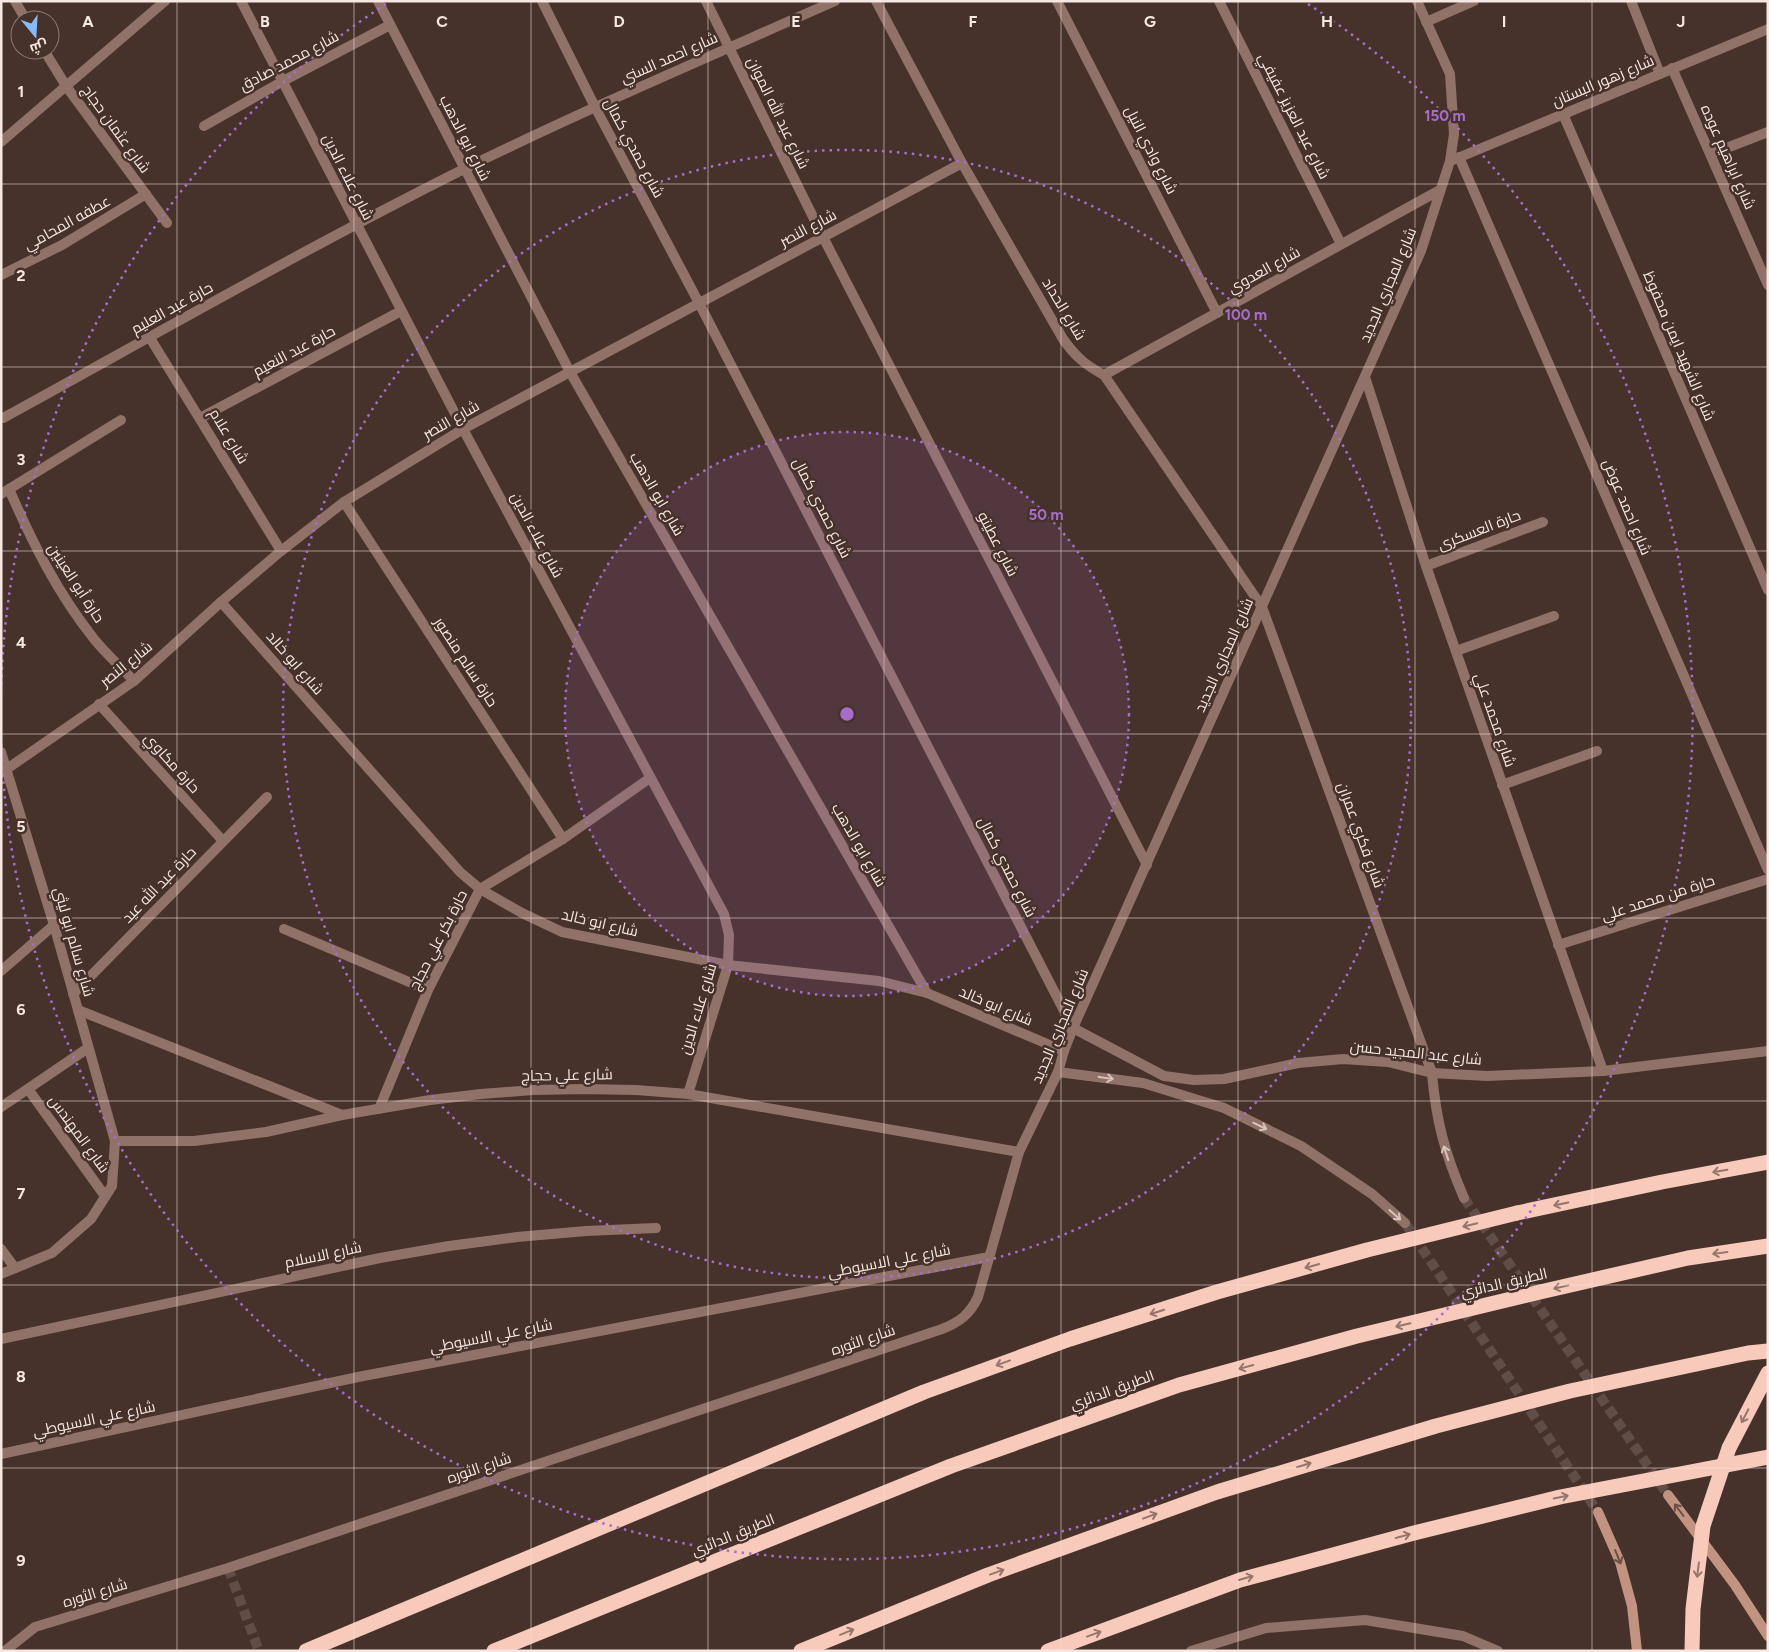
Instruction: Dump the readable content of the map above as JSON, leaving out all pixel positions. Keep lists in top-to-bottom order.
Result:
{
  "streets": {
    "highway": ["الطريق الدائري"],
    "street": [
      "شارع احمد السني",
      "شارع محمد صادق",
      "شارع زهور البستان",
      "شارع عبد الله الموان",
      "شارع عبد العزيز عفيفي",
      "شارع عثمان حجاج",
      "شارع ابو الدهب",
      "شارع حمدي كمال",
      "شارع وادي النيل",
      "شارع ابراهيم عوده",
      "شارع علاء الدين",
      "عطفه المحامي",
      "شارع النصر",
      "شارع العدوي",
      "شارع المجاري الجديد",
      "حارة عبد العليم",
      "شارع الحداد",
      "شارع الشهيد ايمن محفوظ",
      "حارة عبد النعيم",
      "شارع علام",
      "شارع احمد عوض",
      "حارة العسكرى",
      "شارع عطيتو",
      "حارة أبو العينين",
      "حارة سالم منصور",
      "شارع ابو خالد",
      "شارع محمد علي",
      "حارة مكاوي",
      "شارع فكري عمران",
      "حارة عبد الله عيد",
      "حارة من محمد علي",
      "حارة بكر علي حجاج",
      "شارع سالم ابو ليثي",
      "شارع عبد المجيد حسن",
      "شارع علي حجاج",
      "شارع المهندس",
      "شارع الاسلام",
      "شارع علي الاسيوطي",
      "شارع الثوره"
    ]
  },
  "crossings": [
    ["شارع احمد السني", "شارع عبد الله الموان"],
    ["شارع احمد السني", "شارع ابو الدهب"],
    ["شارع احمد السني", "شارع حمدي كمال"],
    ["شارع احمد السني", "شارع علاء الدين"],
    ["شارع احمد السني", "حارة عبد العليم"],
    ["شارع محمد صادق", "شارع ابو الدهب"],
    ["شارع محمد صادق", "شارع علاء الدين"],
    ["شارع زهور البستان", "شارع ابراهيم عوده"],
    ["شارع زهور البستان", "شارع المجاري الجديد"],
    ["شارع زهور البستان", "شارع الشهيد ايمن محفوظ"],
    ["شارع زهور البستان", "شارع احمد عوض"],
    ["شارع عبد الله الموان", "شارع النصر"],
    ["شارع عبد الله الموان", "شارع عطيتو"],
    ["شارع عبد العزيز عفيفي", "شارع العدوي"],
    ["شارع عثمان حجاج", "عطفه المحامي"],
    ["شارع ابو الدهب", "شارع النصر"],
    ["شارع ابو الدهب", "شارع ابو خالد"],
    ["شارع حمدي كمال", "شارع النصر"],
    ["شارع حمدي كمال", "شارع المجاري الجديد"],
    ["شارع حمدي كمال", "شارع عبد المجيد حسن"],
    ["شارع وادي النيل", "شارع العدوي"],
    ["شارع علاء الدين", "شارع النصر"],
    ["شارع علاء الدين", "حارة عبد العليم"],
    ["شارع علاء الدين", "حارة عبد النعيم"],
    ["شارع علاء الدين", "شارع ابو خالد"],
    ["شارع علاء الدين", "حارة بكر علي حجاج"],
    ["شارع علاء الدين", "شارع علي حجاج"],
    ["شارع النصر", "شارع الحداد"],
    ["شارع النصر", "شارع علام"],
    ["شارع النصر", "شارع عطيتو"],
    ["شارع النصر", "حارة أبو العينين"],
    ["شارع النصر", "حارة سالم منصور"],
    ["شارع النصر", "شارع ابو خالد"],
    ["شارع النصر", "حارة مكاوي"],
    ["شارع النصر", "شارع سالم ابو ليثي"],
    ["شارع العدوي", "شارع المجاري الجديد"],
    ["شارع العدوي", "شارع الحداد"],
    ["شارع المجاري الجديد", "شارع الحداد"],
    ["شارع المجاري الجديد", "شارع احمد عوض"],
    ["شارع المجاري الجديد", "شارع عطيتو"],
    ["شارع المجاري الجديد", "شارع ابو خالد"],
    ["شارع المجاري الجديد", "شارع محمد علي"],
    ["شارع المجاري الجديد", "شارع فكري عمران"],
    ["شارع المجاري الجديد", "شارع عبد المجيد حسن"],
    ["شارع المجاري الجديد", "شارع علي حجاج"],
    ["شارع المجاري الجديد", "شارع علي الاسيوطي"],
    ["شارع المجاري الجديد", "شارع الثوره"],
    ["حارة عبد العليم", "شارع علام"],
    ["شارع الحداد", "شارع فكري عمران"],
    ["حارة عبد النعيم", "شارع علام"],
    ["حارة العسكرى", "شارع محمد علي"],
    ["حارة سالم منصور", "حارة بكر علي حجاج"],
    ["شارع ابو خالد", "حارة بكر علي حجاج"],
    ["شارع محمد علي", "حارة من محمد علي"],
    ["شارع محمد علي", "شارع عبد المجيد حسن"],
    ["حارة مكاوي", "حارة عبد الله عيد"],
    ["شارع فكري عمران", "شارع عبد المجيد حسن"],
    ["حارة عبد الله عيد", "شارع سالم ابو ليثي"],
    ["حارة بكر علي حجاج", "شارع علي حجاج"],
    ["شارع سالم ابو ليثي", "شارع علي حجاج"]
  ],
  "north": "bottom",
  "grid": {
    "columns": [
      "A",
      "B",
      "C",
      "D",
      "E",
      "F",
      "G",
      "H",
      "I",
      "J"
    ],
    "rows": [
      "1",
      "2",
      "3",
      "4",
      "5",
      "6",
      "7",
      "8",
      "9"
    ]
  },
  "rings": ["150 m", "100 m", "50 m"]
}
